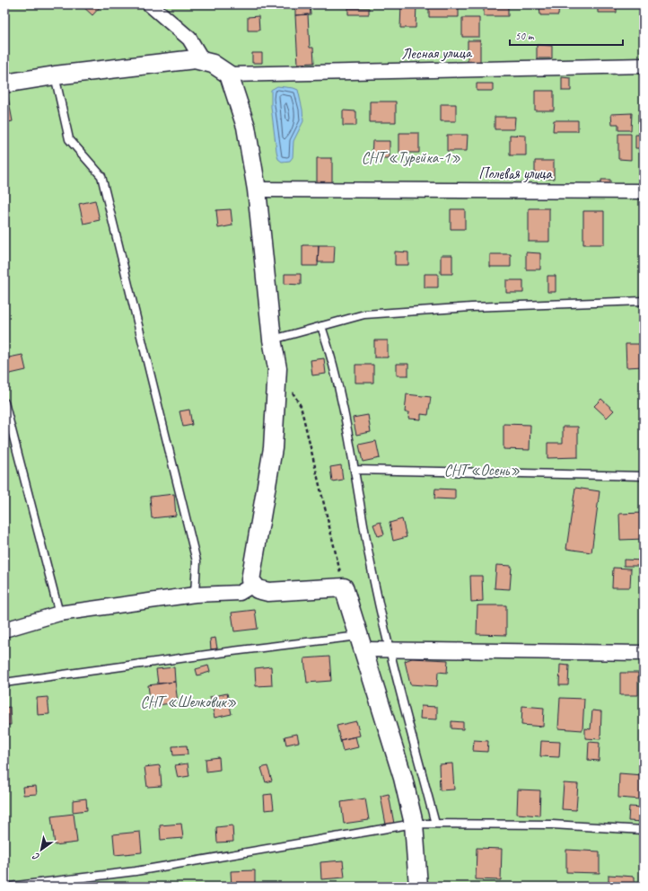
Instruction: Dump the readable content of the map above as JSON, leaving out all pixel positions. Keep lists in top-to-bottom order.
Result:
{
  "streets": {
    "street": ["Лесная улица", "Полевая улица"]
  },
  "parks": ["СНТ «Турейка-1»", "СНТ «Осень»", "СНТ «Шелковик»"],
  "scale_bar": "50 m",
  "north": "bottom left"
}
